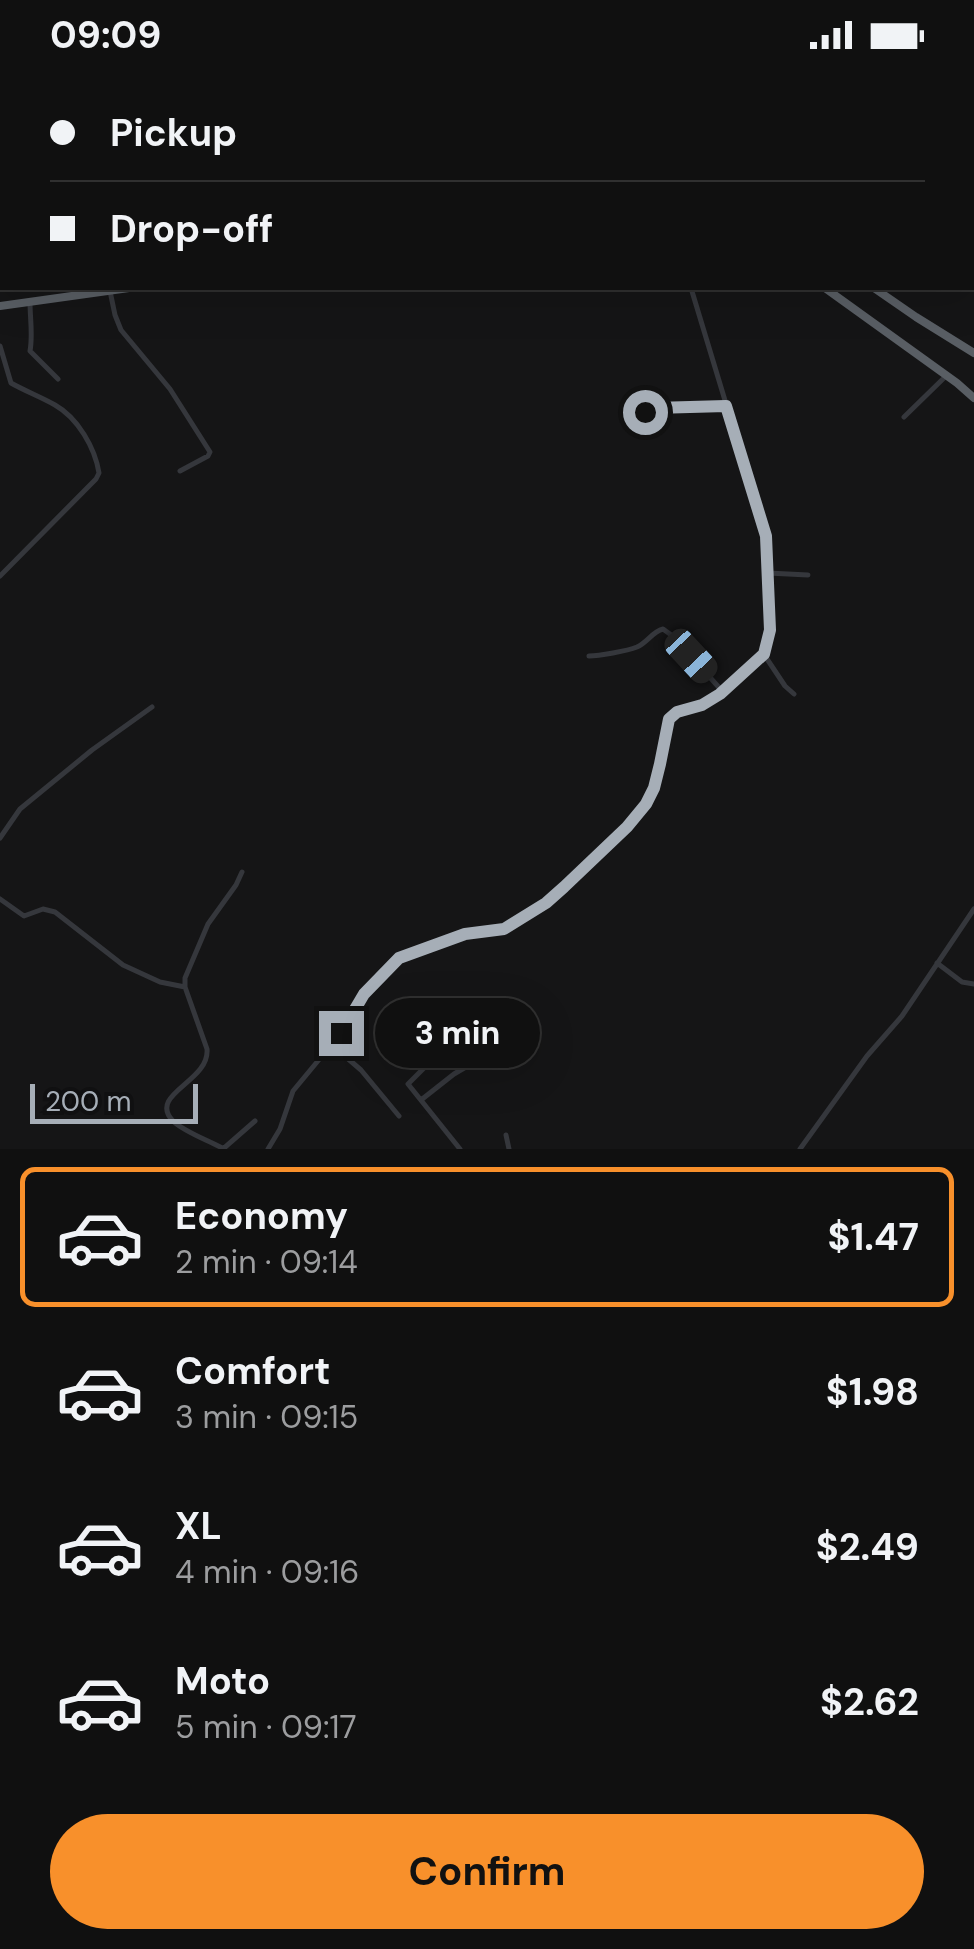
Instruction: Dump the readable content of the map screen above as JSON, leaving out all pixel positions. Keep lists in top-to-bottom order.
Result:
{
  "scale_bar": "200 m",
  "page": {
    "status": "09:09",
    "banner": ["Pickup", "Drop-off"],
    "bubble": "3 min",
    "scale": "200 m",
    "list": [
      {
        "name": "Economy",
        "note": "2 min · 09:14",
        "value": "$1.47"
      },
      {
        "name": "Comfort",
        "note": "3 min · 09:15",
        "value": "$1.98"
      },
      {
        "name": "XL",
        "note": "4 min · 09:16",
        "value": "$2.49"
      },
      {
        "name": "Moto",
        "note": "5 min · 09:17",
        "value": "$2.62"
      }
    ],
    "buttons": "Confirm"
  }
}
